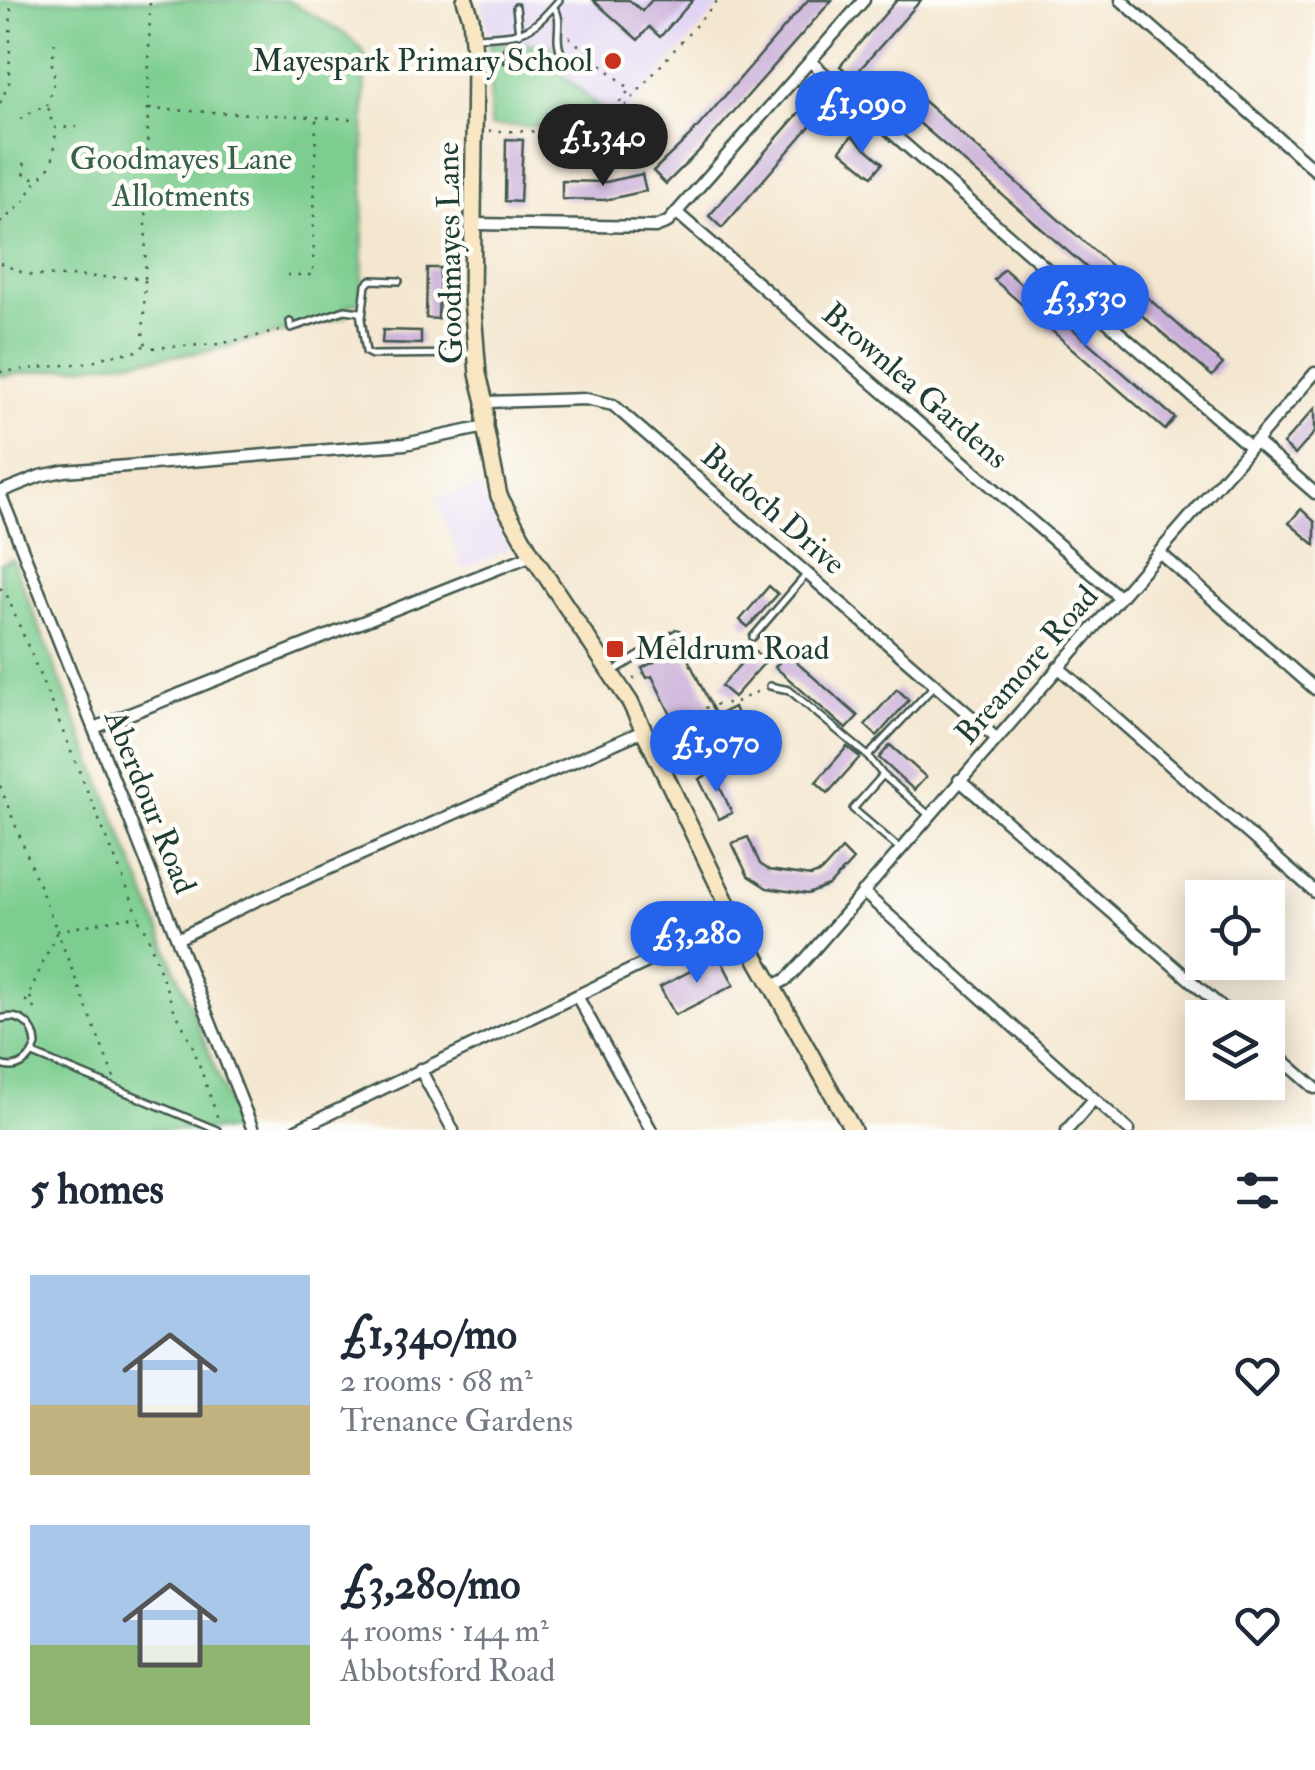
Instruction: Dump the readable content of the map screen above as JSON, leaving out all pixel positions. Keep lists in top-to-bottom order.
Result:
{
  "streets": {
    "main road": ["Goodmayes Lane"],
    "street": [
      "Brownlea Gardens",
      "Budoch Drive",
      "Breamore Road",
      "Aberdour Road"
    ]
  },
  "crossings": [
    ["Goodmayes Lane", "Budoch Drive"],
    ["Goodmayes Lane", "Breamore Road"],
    ["Brownlea Gardens", "Breamore Road"],
    ["Budoch Drive", "Breamore Road"]
  ],
  "parks": ["Goodmayes Lane Allotments"],
  "places": {
    "other": ["Mayespark Primary School"],
    "transit": ["Meldrum Road"]
  },
  "page": {
    "price": [
      "£1,090",
      "£1,340",
      "£3,530",
      "£1,070",
      "£3,280"
    ],
    "heading": "5 homes",
    "list": [
      {
        "name": "£1,340/mo",
        "note": "2 rooms · 68 m² · Trenance Gardens"
      },
      {
        "name": "£3,280/mo",
        "note": "4 rooms · 144 m² · Abbotsford Road"
      }
    ]
  }
}
